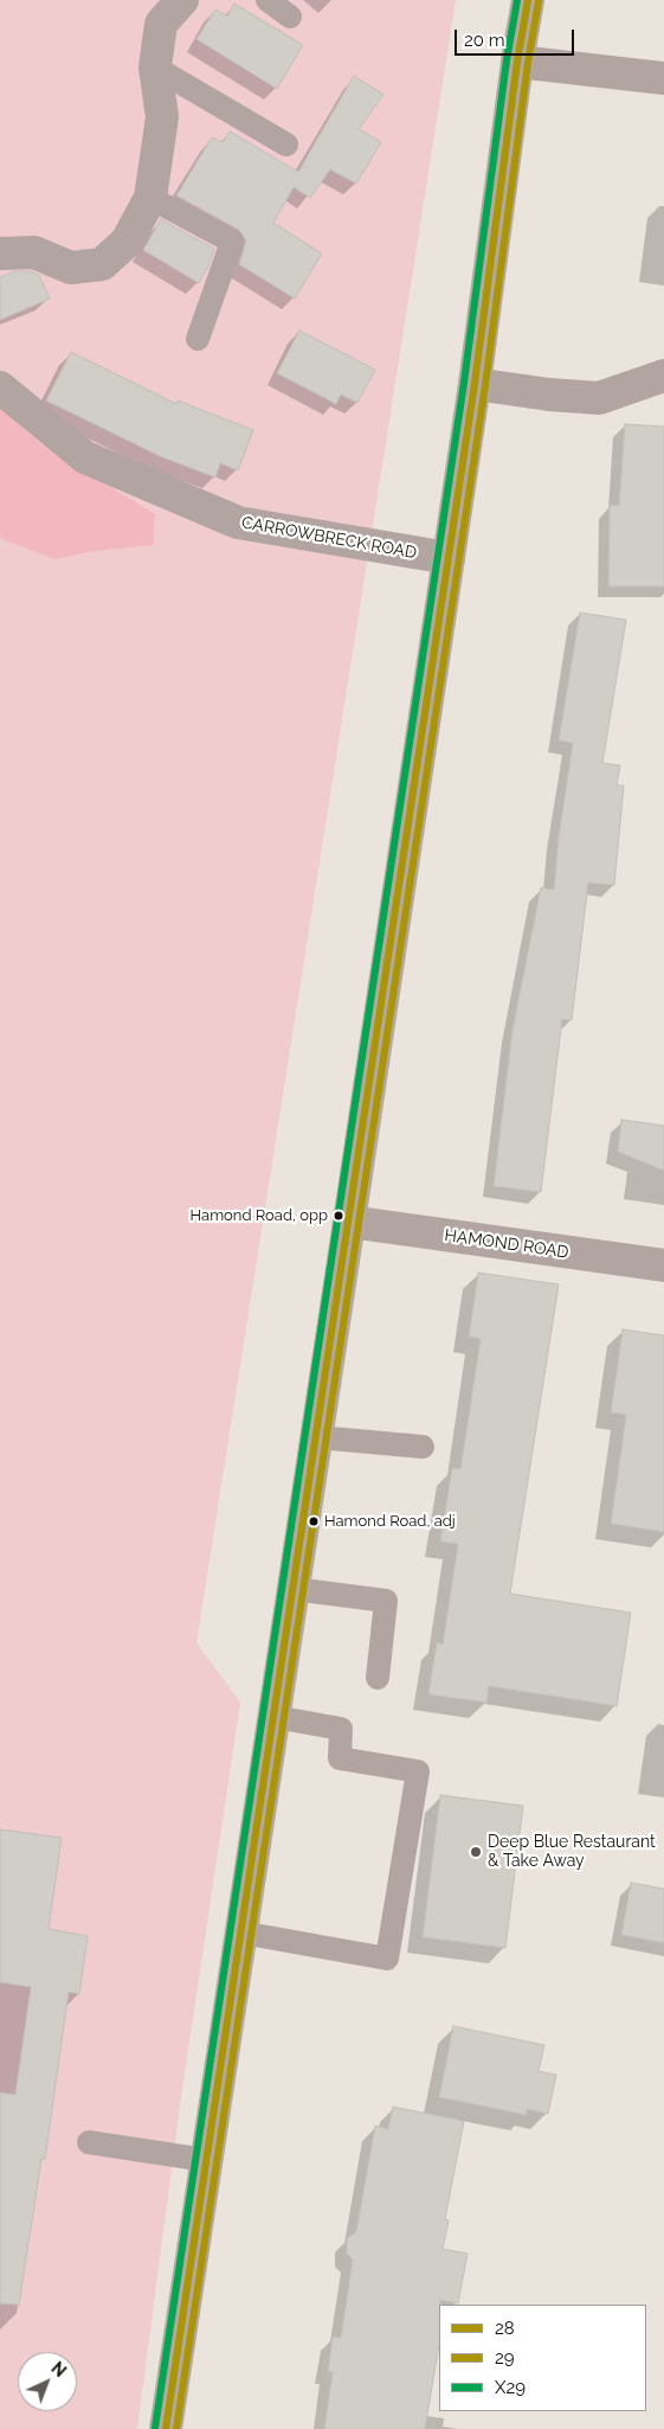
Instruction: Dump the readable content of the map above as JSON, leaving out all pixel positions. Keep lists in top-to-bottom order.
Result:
{
  "streets": {
    "street": ["CARROWBRECK ROAD", "HAMOND ROAD"]
  },
  "places": ["Hamond Road, opp", "Hamond Road, adj", "Deep Blue Restaurant & Take Away"],
  "lines": ["transit line 28", "transit line X29", "transit line 29"],
  "legend": ["28", "29", "X29"],
  "scale_bar": "20 m",
  "north": "top right"
}
